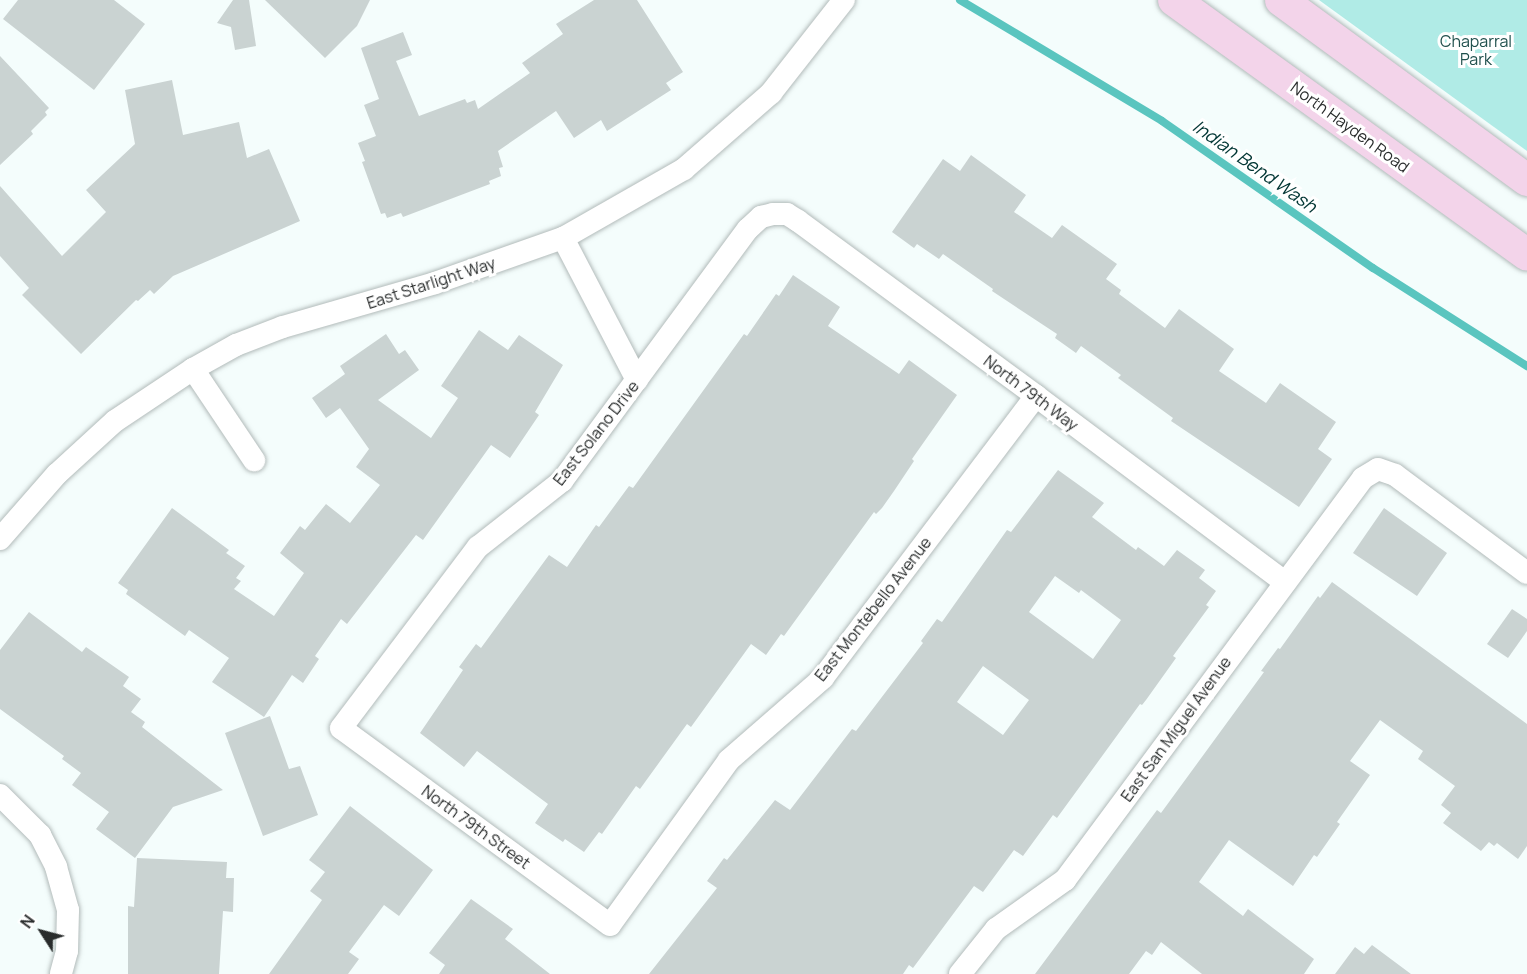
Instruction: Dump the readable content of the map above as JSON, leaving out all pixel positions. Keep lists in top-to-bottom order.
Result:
{
  "streets": {
    "main road": ["North Hayden Road"],
    "street": [
      "East Starlight Way",
      "North 79th Way",
      "East Solano Drive",
      "East Montebello Avenue",
      "East San Miguel Avenue",
      "North 79th Street"
    ]
  },
  "crossings": [
    ["North 79th Way", "East Solano Drive"],
    ["North 79th Way", "East Montebello Avenue"],
    ["North 79th Way", "East San Miguel Avenue"],
    ["East Solano Drive", "North 79th Street"],
    ["East Montebello Avenue", "North 79th Street"]
  ],
  "water": ["Indian Bend Wash"],
  "parks": ["Chaparral Park"],
  "north": "top left"
}
